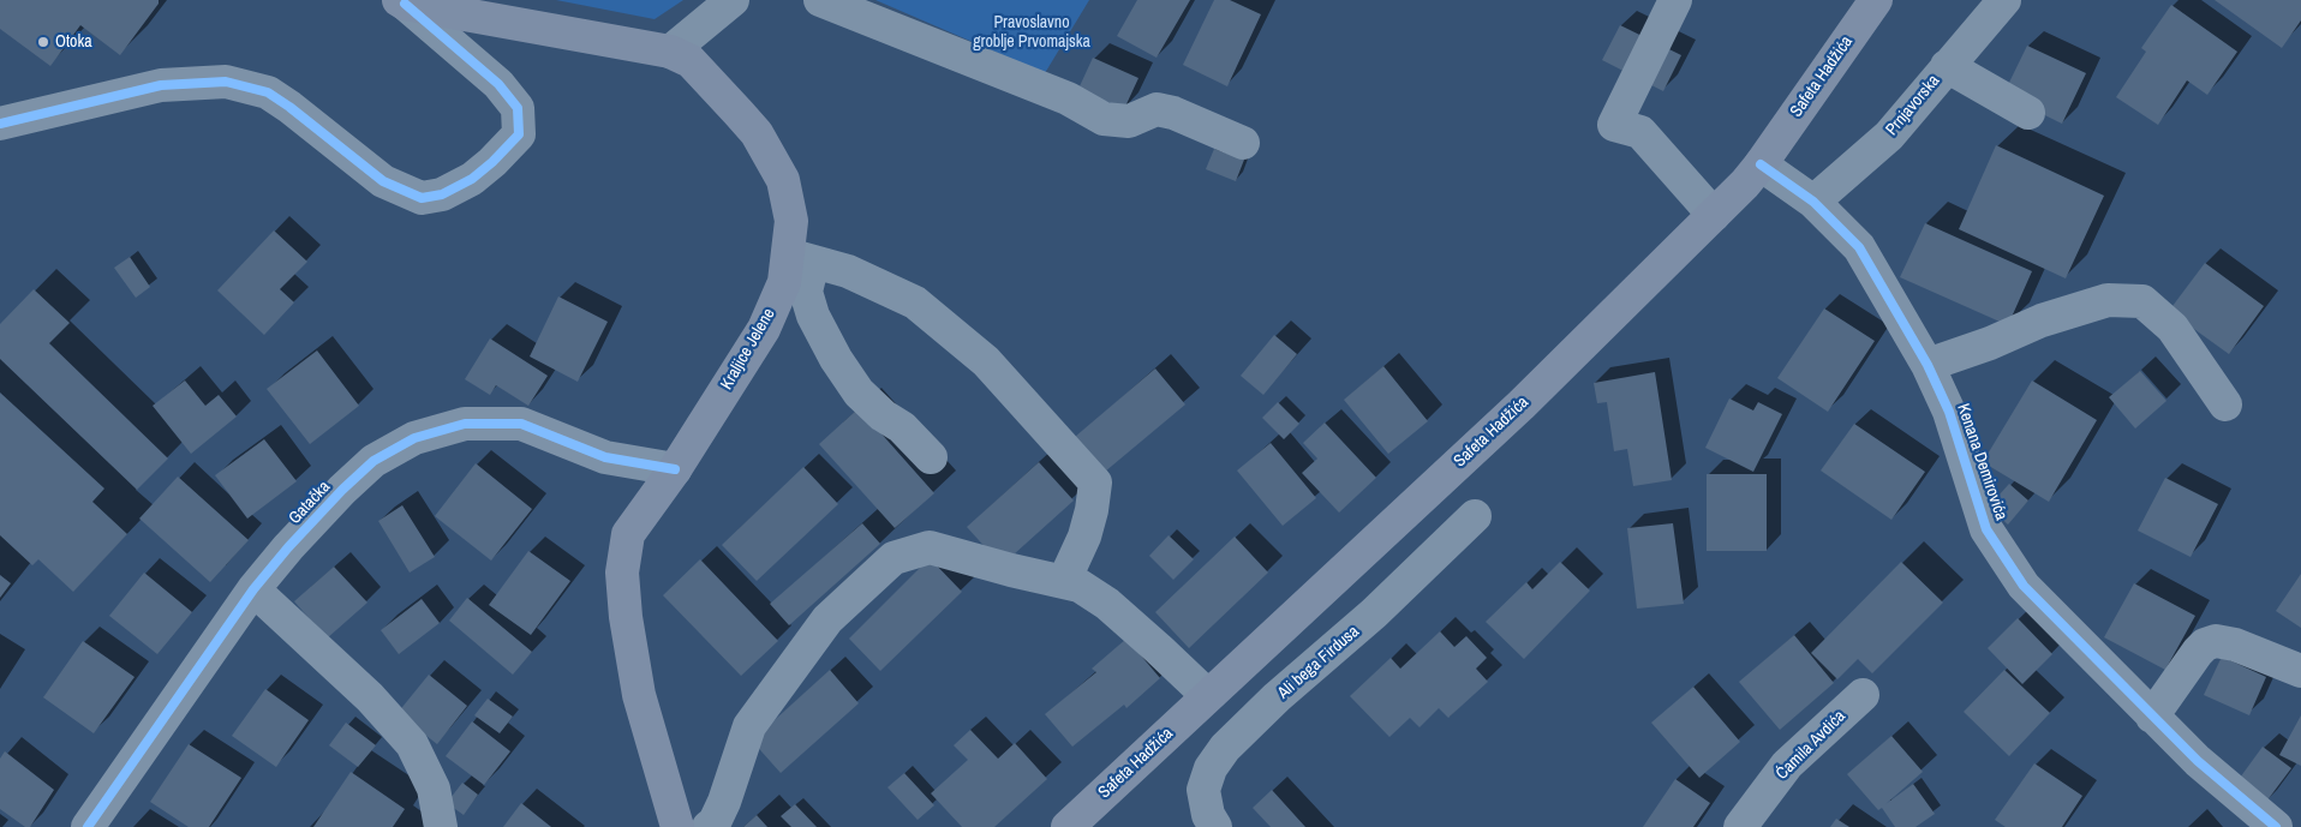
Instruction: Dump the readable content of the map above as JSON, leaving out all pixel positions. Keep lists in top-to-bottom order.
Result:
{
  "streets": {
    "main road": ["Safeta Hadžića", "Kraljice Jelene"],
    "street": [
      "Prnjavorska",
      "Kenana Demirovića",
      "Gatačka",
      "Ali bega Firdusa",
      "Ćamila Avdića"
    ]
  },
  "crossings": [
    ["Safeta Hadžića", "Kenana Demirovića"],
    ["Prnjavorska", "Kenana Demirovića"],
    ["Kraljice Jelene", "Gatačka"]
  ],
  "parks": ["Pravoslavno groblje Prvomajska"],
  "places": ["Otoka"]
}
